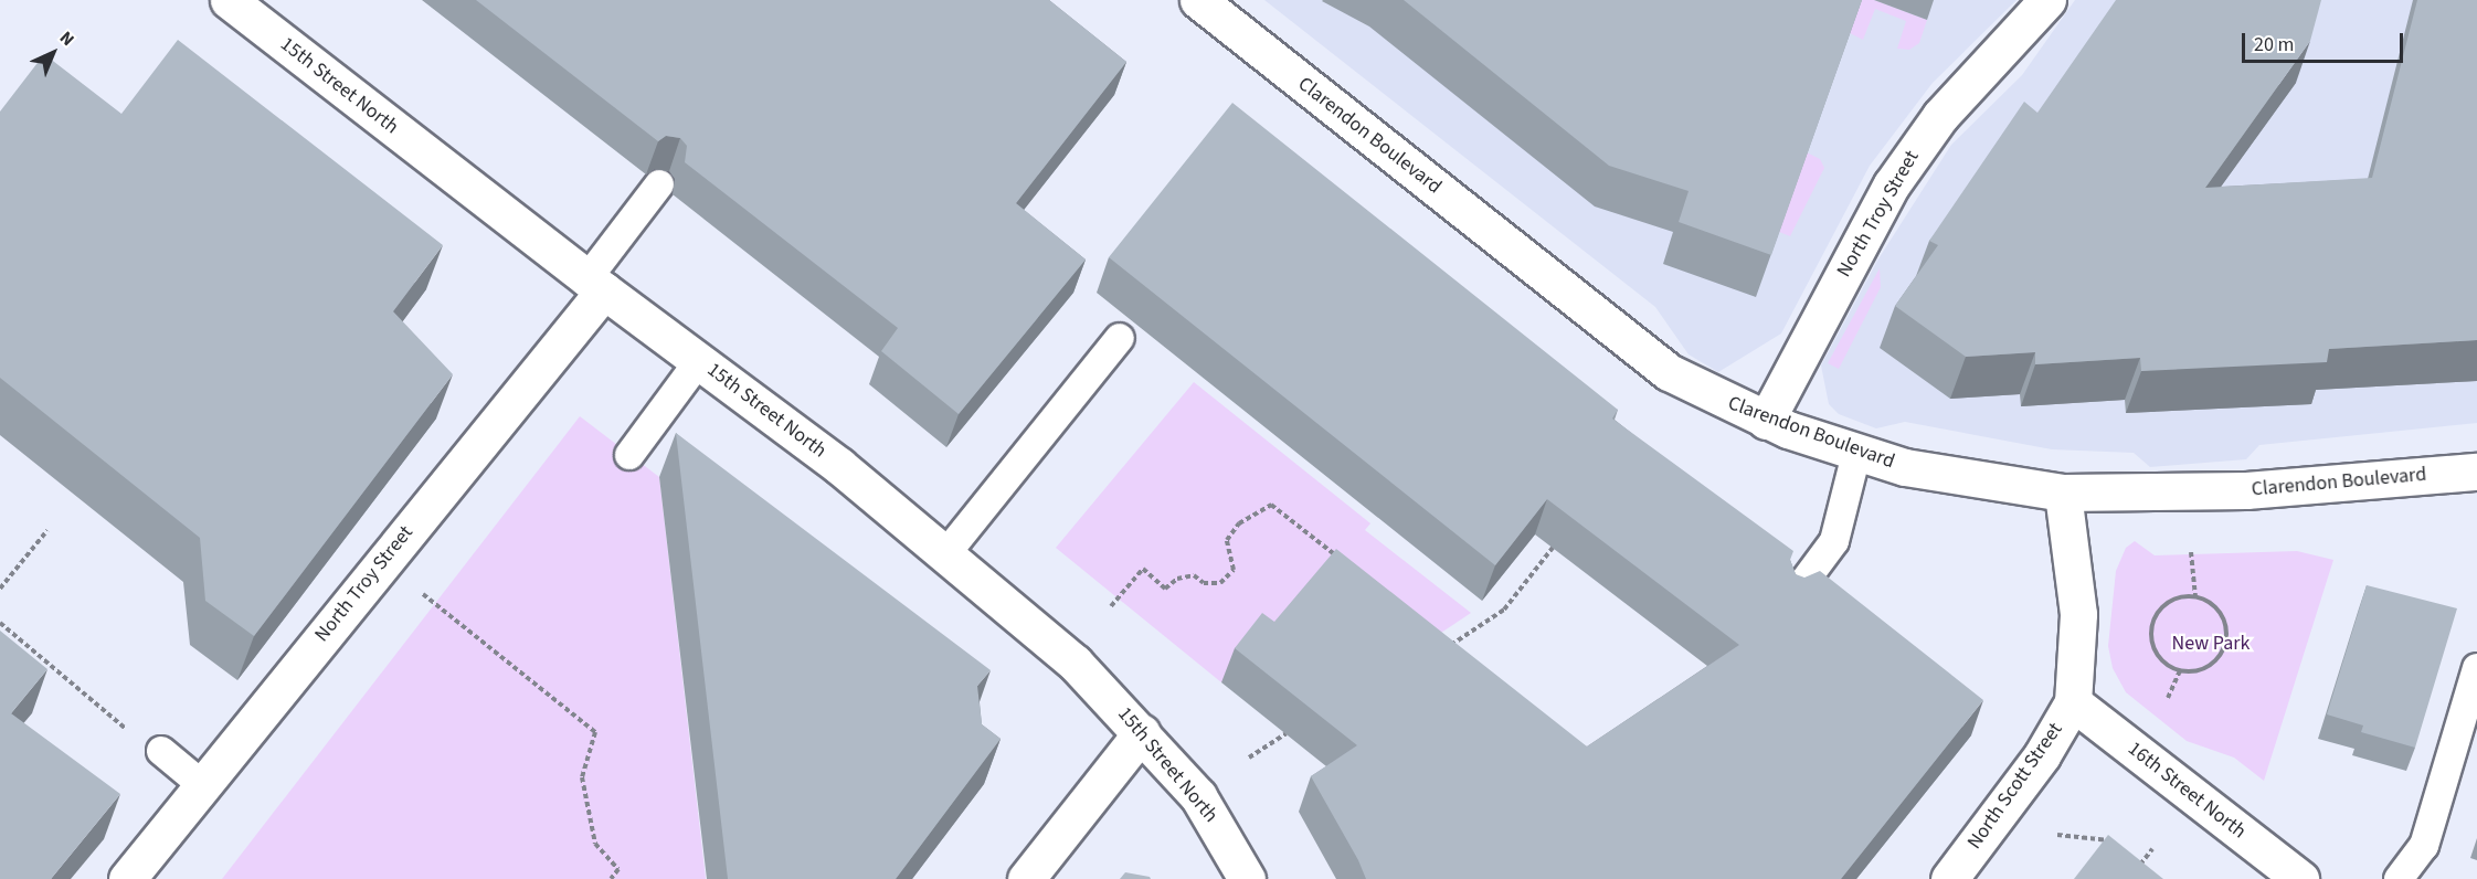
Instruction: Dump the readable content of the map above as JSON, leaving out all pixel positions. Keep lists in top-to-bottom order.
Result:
{
  "streets": {
    "street": [
      "15th Street North",
      "Clarendon Boulevard",
      "North Troy Street",
      "North Scott Street",
      "16th Street North"
    ]
  },
  "crossings": [
    ["15th Street North", "North Troy Street"],
    ["Clarendon Boulevard", "North Troy Street"],
    ["Clarendon Boulevard", "North Scott Street"],
    ["North Scott Street", "16th Street North"]
  ],
  "parks": ["New Park"],
  "scale_bar": "20 m",
  "north": "top right"
}
